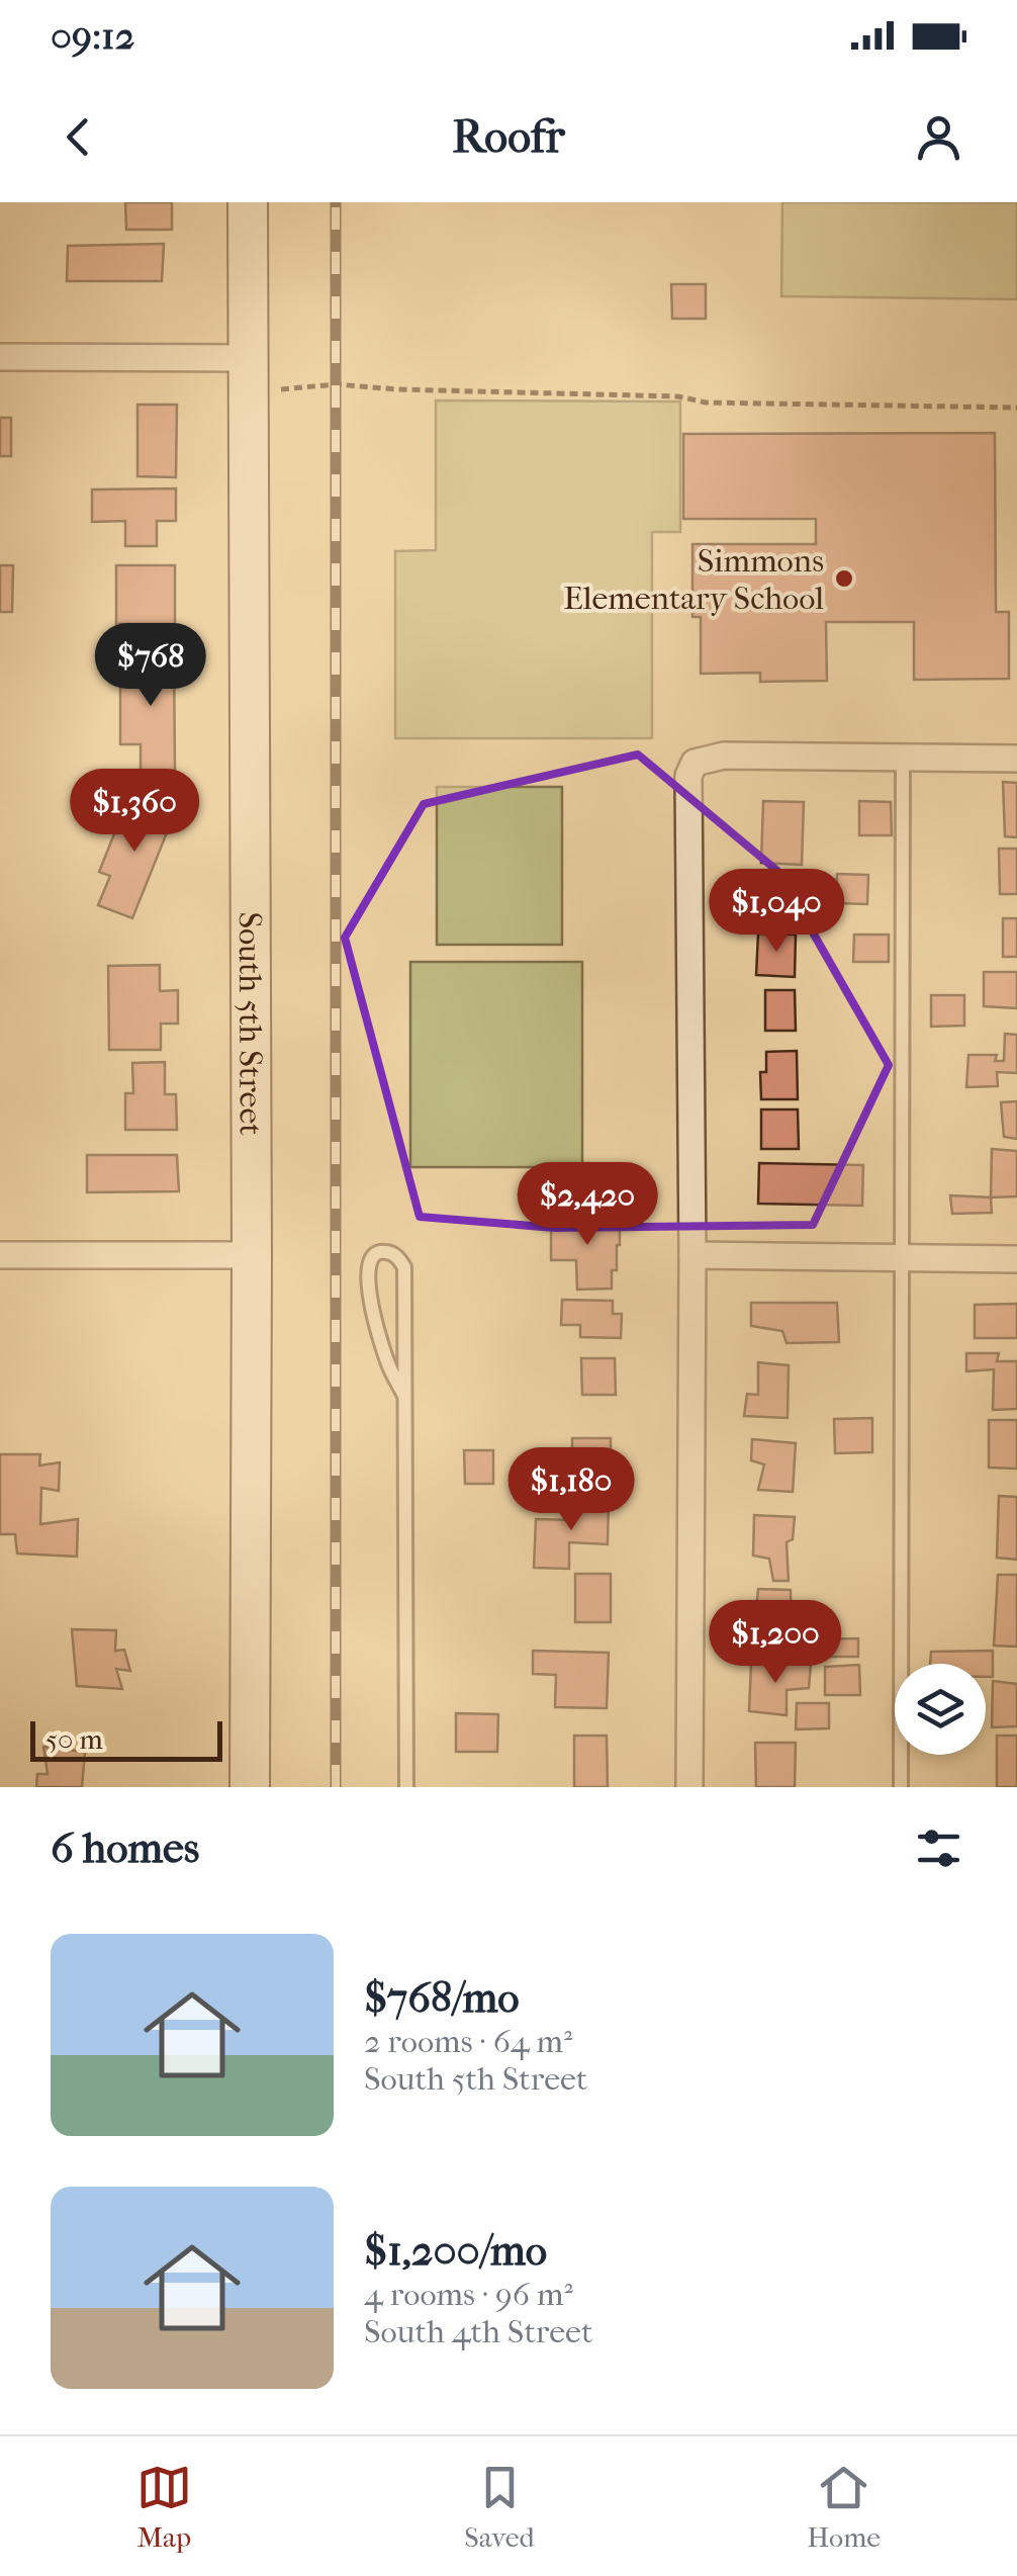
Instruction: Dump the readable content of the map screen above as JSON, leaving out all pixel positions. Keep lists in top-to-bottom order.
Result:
{
  "streets": {
    "main road": ["South 5th Street"]
  },
  "places": ["Simmons Elementary School"],
  "scale_bar": "50 m",
  "page": {
    "status": "09:12",
    "header": "Roofr",
    "price": [
      "$768",
      "$1,360",
      "$1,040",
      "$2,420",
      "$1,180",
      "$1,200"
    ],
    "scale": "50 m",
    "heading": "6 homes",
    "list": [
      {
        "name": "$768/mo",
        "note": "2 rooms · 64 m² · South 5th Street"
      },
      {
        "name": "$1,200/mo",
        "note": "4 rooms · 96 m² · South 4th Street"
      }
    ],
    "tabs": ["Map", "Saved", "Home"]
  }
}
